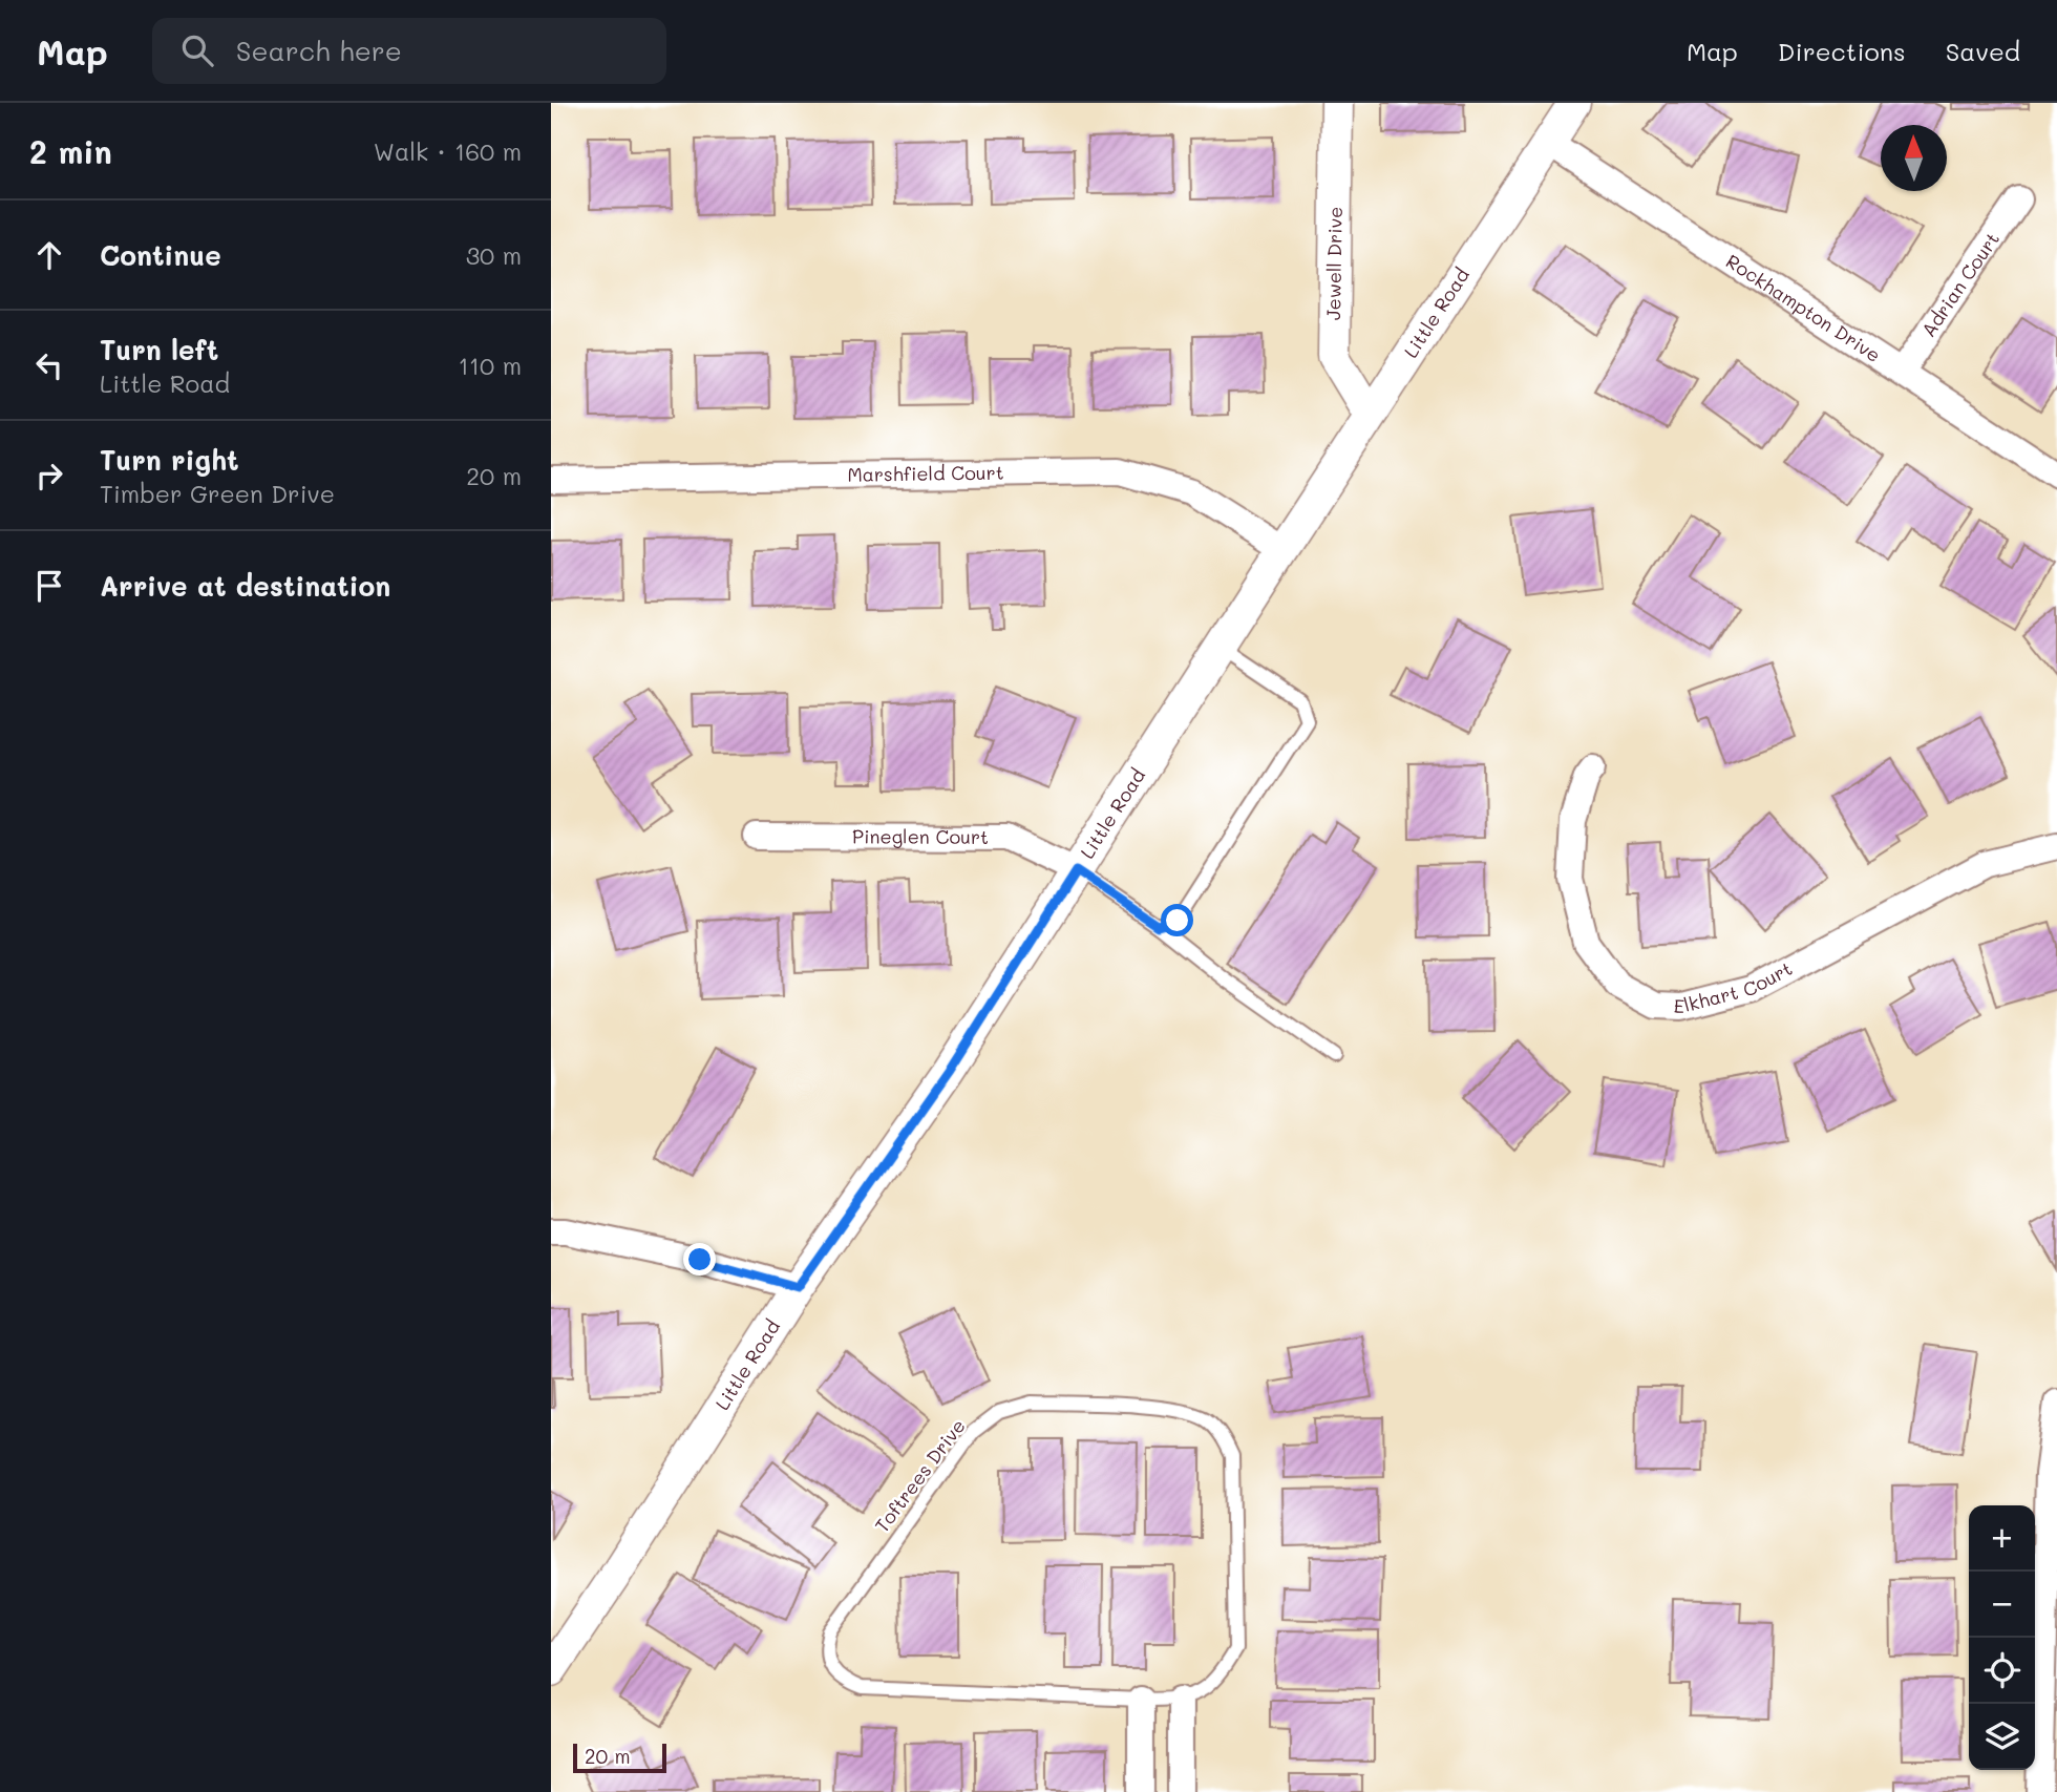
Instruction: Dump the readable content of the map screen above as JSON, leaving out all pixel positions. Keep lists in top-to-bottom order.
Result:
{
  "streets": {
    "street": [
      "Jewell Drive",
      "Adrian Court",
      "Rockhampton Drive",
      "Little Road",
      "Marshfield Court",
      "Pineglen Court",
      "Elkhart Court"
    ],
    "lane": ["Toftrees Drive"]
  },
  "crossings": [
    ["Jewell Drive", "Little Road"],
    ["Adrian Court", "Rockhampton Drive"],
    ["Rockhampton Drive", "Little Road"],
    ["Little Road", "Marshfield Court"],
    ["Little Road", "Pineglen Court"]
  ],
  "scale_bar": "20 m",
  "north": "top",
  "page": {
    "header": "Map",
    "search": "Search here",
    "nav": ["Map", "Directions", "Saved"],
    "heading": ["2 min", "Walk · 160 m"],
    "list": [
      ["Continue", "30 m"],
      ["Turn left", "Little Road", "110 m"],
      ["Turn right", "Timber Green Drive", "20 m"],
      "Arrive at destination"
    ],
    "map_buttons": ["+", "−"],
    "scale": "20 m"
  }
}
